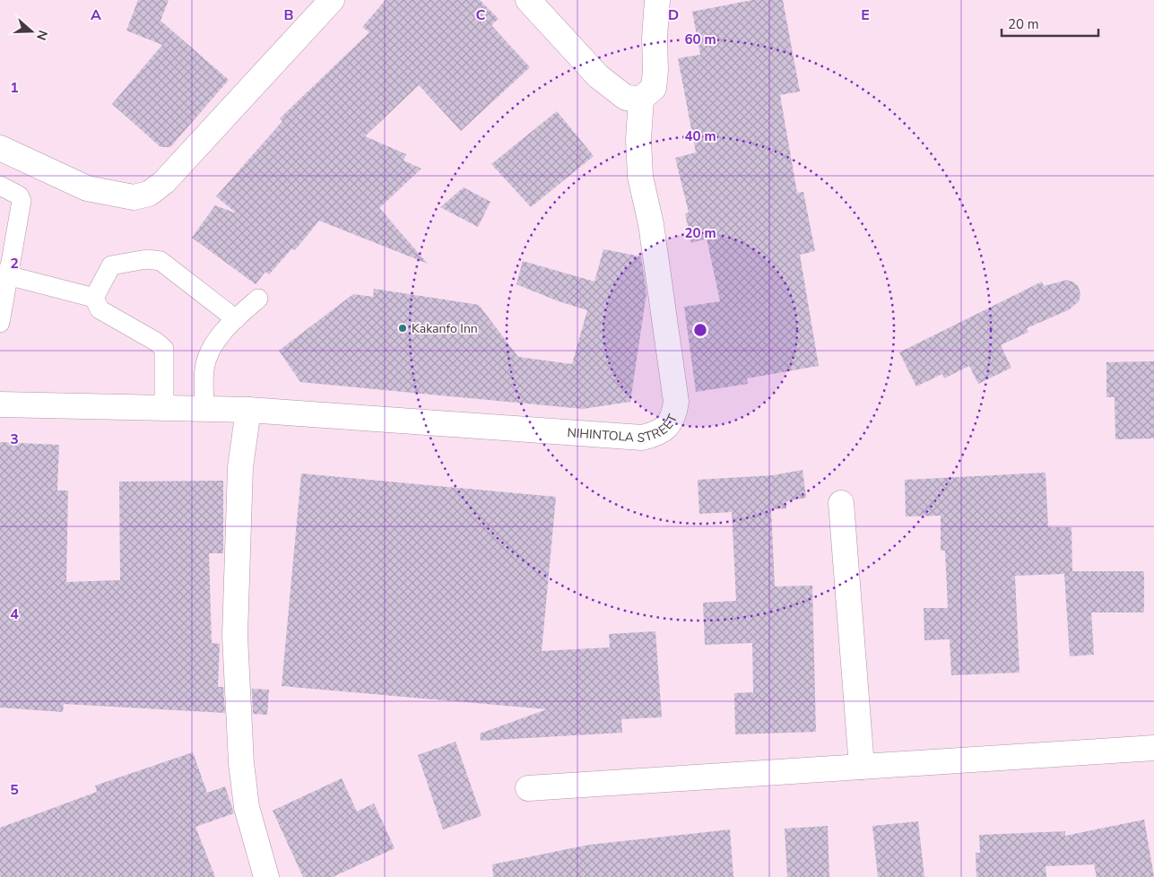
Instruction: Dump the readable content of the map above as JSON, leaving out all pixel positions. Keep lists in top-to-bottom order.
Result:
{
  "streets": {
    "street": ["NIHINTOLA STREET"]
  },
  "places": ["Kakanfo Inn"],
  "scale_bar": "20 m",
  "north": "right",
  "grid": {
    "columns": [
      "A",
      "B",
      "C",
      "D",
      "E"
    ],
    "rows": [
      "1",
      "2",
      "3",
      "4",
      "5"
    ]
  },
  "rings": ["60 m", "40 m", "20 m"]
}
